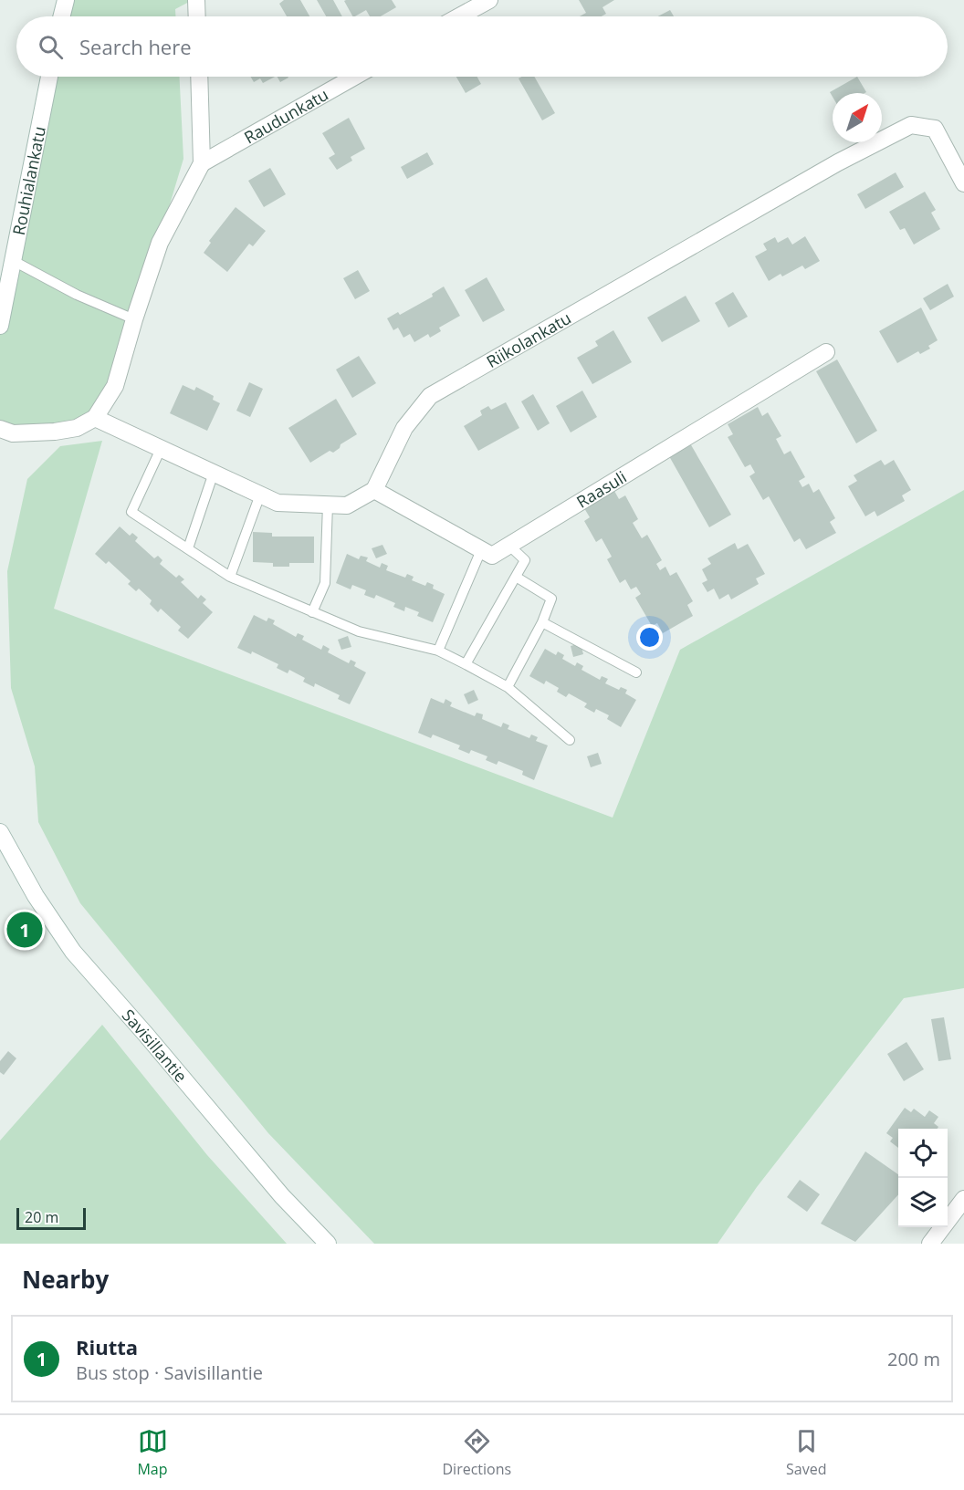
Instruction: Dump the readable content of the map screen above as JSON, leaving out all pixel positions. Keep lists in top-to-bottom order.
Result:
{
  "streets": {
    "street": [
      "Raudunkatu",
      "Rouhialankatu",
      "Riikolankatu",
      "Raasuli",
      "Savisillantie"
    ]
  },
  "scale_bar": "20 m",
  "north": "top right",
  "page": {
    "search": "Search here",
    "pins": "1",
    "scale": "20 m",
    "heading": "Nearby",
    "list": [
      {
        "mark": "1",
        "name": "Riutta",
        "note": "Bus stop · Savisillantie",
        "value": "200 m"
      }
    ],
    "nav": ["Map", "Directions", "Saved"]
  }
}
